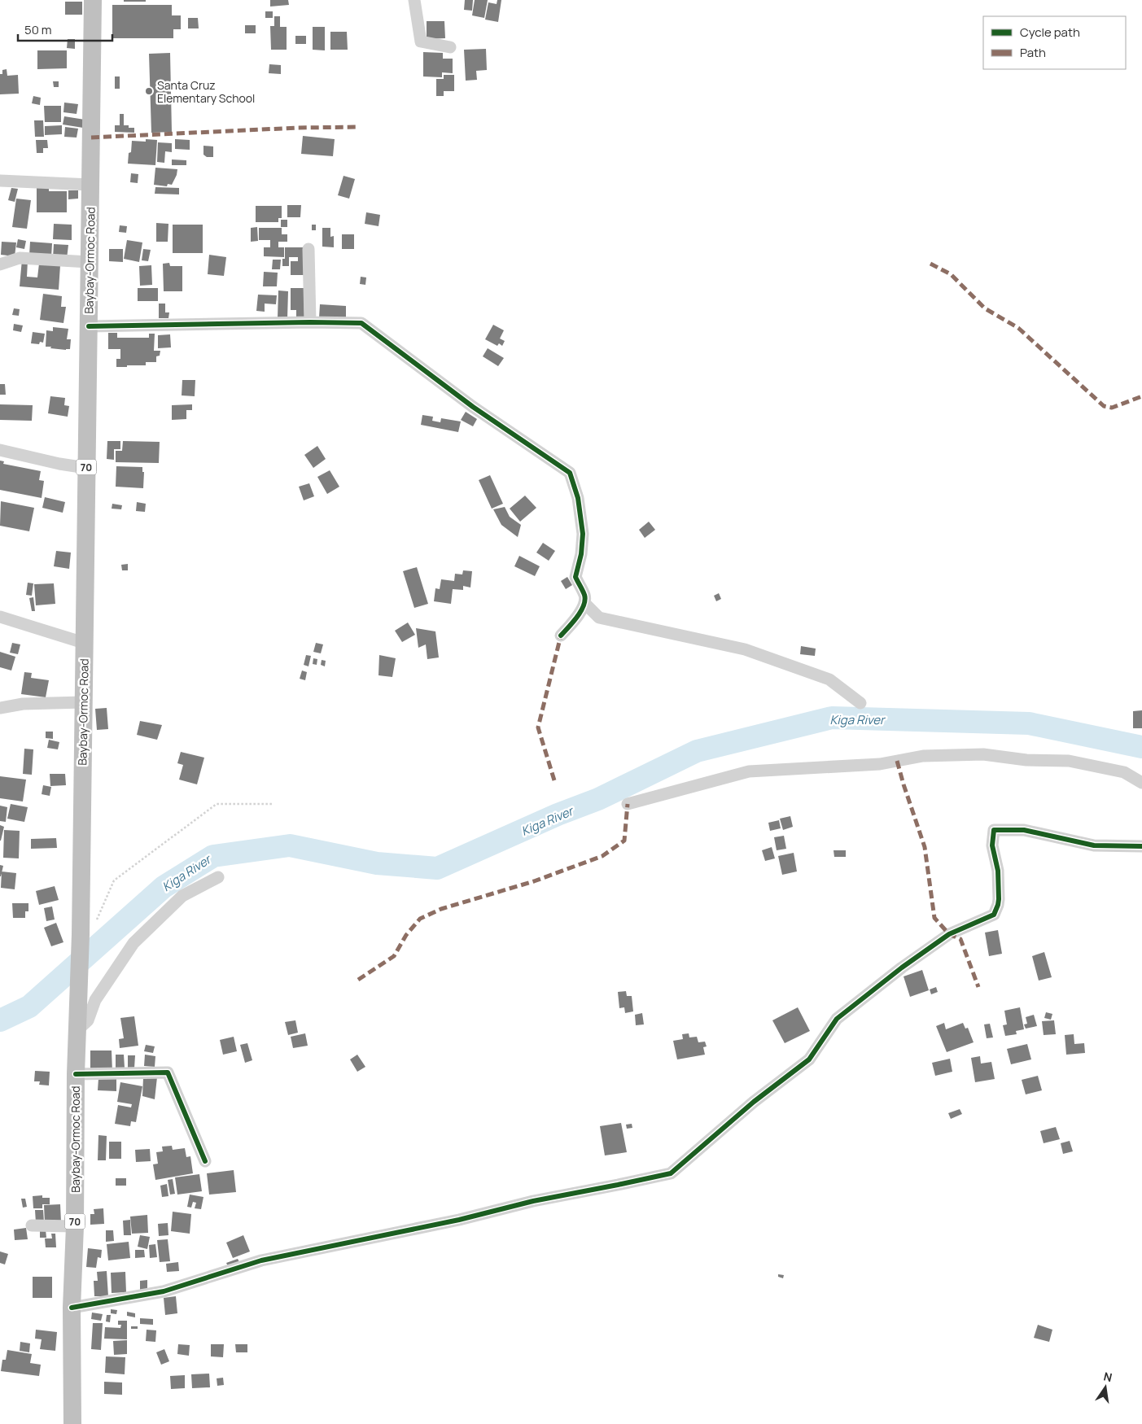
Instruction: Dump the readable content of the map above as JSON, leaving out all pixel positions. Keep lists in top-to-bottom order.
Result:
{
  "streets": {
    "highway": ["Baybay-Ormoc Road", "70"]
  },
  "water": ["Kiga River"],
  "places": ["Santa Cruz Elementary School"],
  "legend": ["Cycle path", "Path"],
  "scale_bar": "50 m",
  "north": "top"
}
